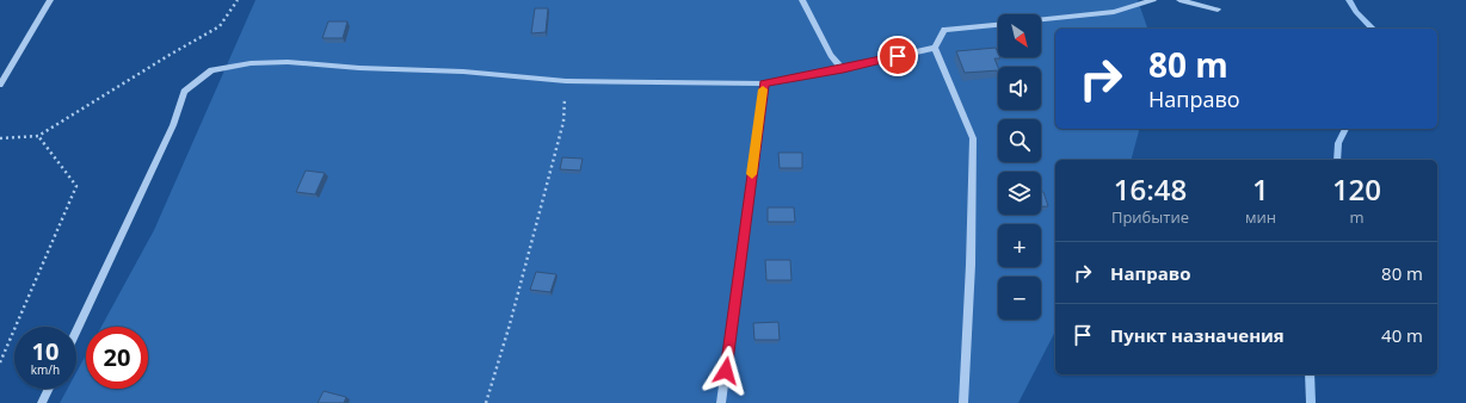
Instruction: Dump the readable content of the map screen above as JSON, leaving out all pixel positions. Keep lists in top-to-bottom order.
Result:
{
  "north": "bottom right",
  "page": {
    "map_buttons": ["+", "−"],
    "turn": ["80 m", "Направо"],
    "eta": [
      "16:48",
      "Прибытие",
      "1",
      "мин",
      "120",
      "m"
    ],
    "list": [
      {
        "name": "Направо",
        "value": "80 m"
      },
      {
        "name": "Пункт назначения",
        "value": "40 m"
      }
    ],
    "speed": "10 km/h",
    "limit": "20"
  }
}
